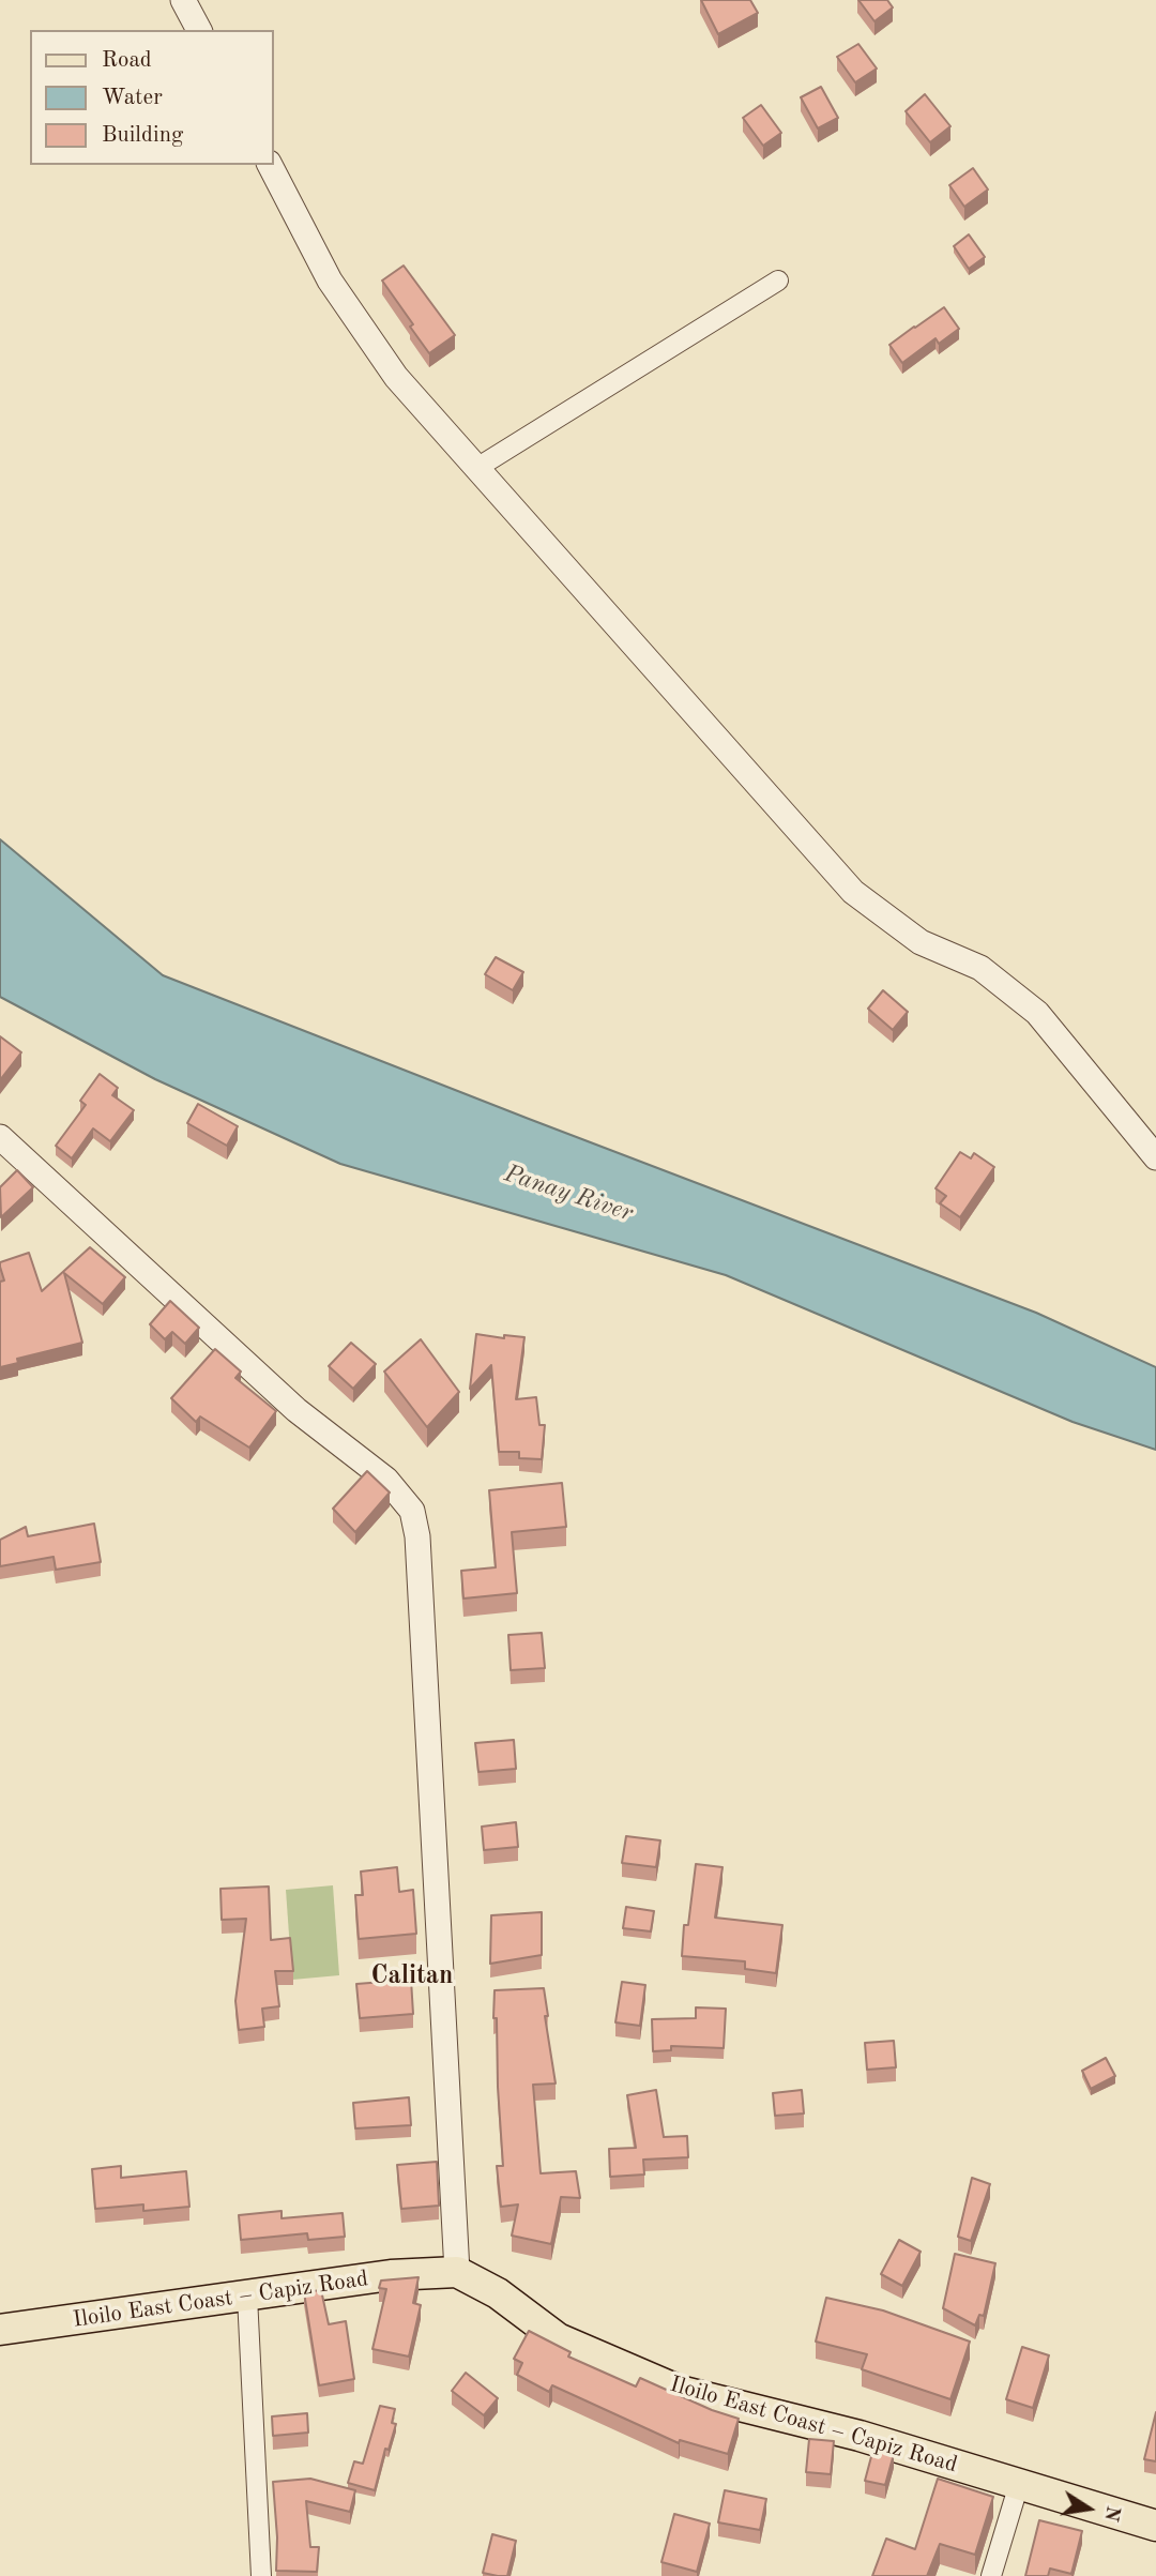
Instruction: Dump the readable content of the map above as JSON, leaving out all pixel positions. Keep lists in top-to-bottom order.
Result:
{
  "streets": {
    "main road": ["Iloilo East Coast – Capiz Road"]
  },
  "districts": ["Calitan"],
  "water": ["Panay River"],
  "legend": ["Road", "Water", "Building"],
  "north": "right"
}
